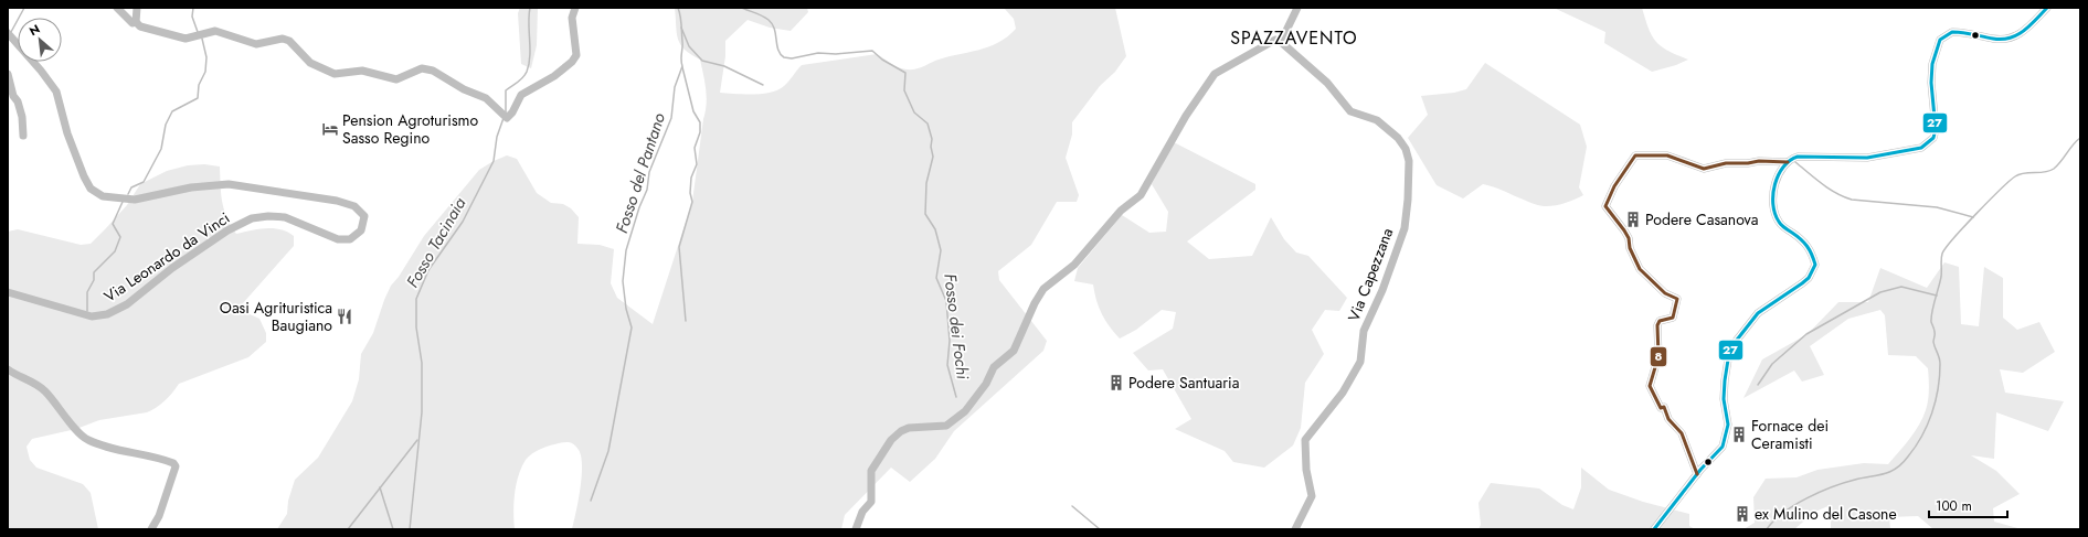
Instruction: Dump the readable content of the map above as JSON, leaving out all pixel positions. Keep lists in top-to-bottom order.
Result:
{
  "streets": {
    "street": ["Via Leonardo da Vinci", "Via Capezzana"]
  },
  "districts": ["SPAZZAVENTO"],
  "water": ["Fosso del Pantano", "Fosso Tacinaia", "Fosso dei Fochi"],
  "places": {
    "hotel": ["Pension Agroturismo Sasso Regino"],
    "building": [
      "Podere Casanova",
      "Podere Santuaria",
      "Fornace dei Ceramisti",
      "ex Mulino del Casone"
    ],
    "restaurant": ["Oasi Agrituristica Baugiano"]
  },
  "lines": ["transit line 27", "transit line 8"],
  "scale_bar": "100 m",
  "north": "top left"
}
